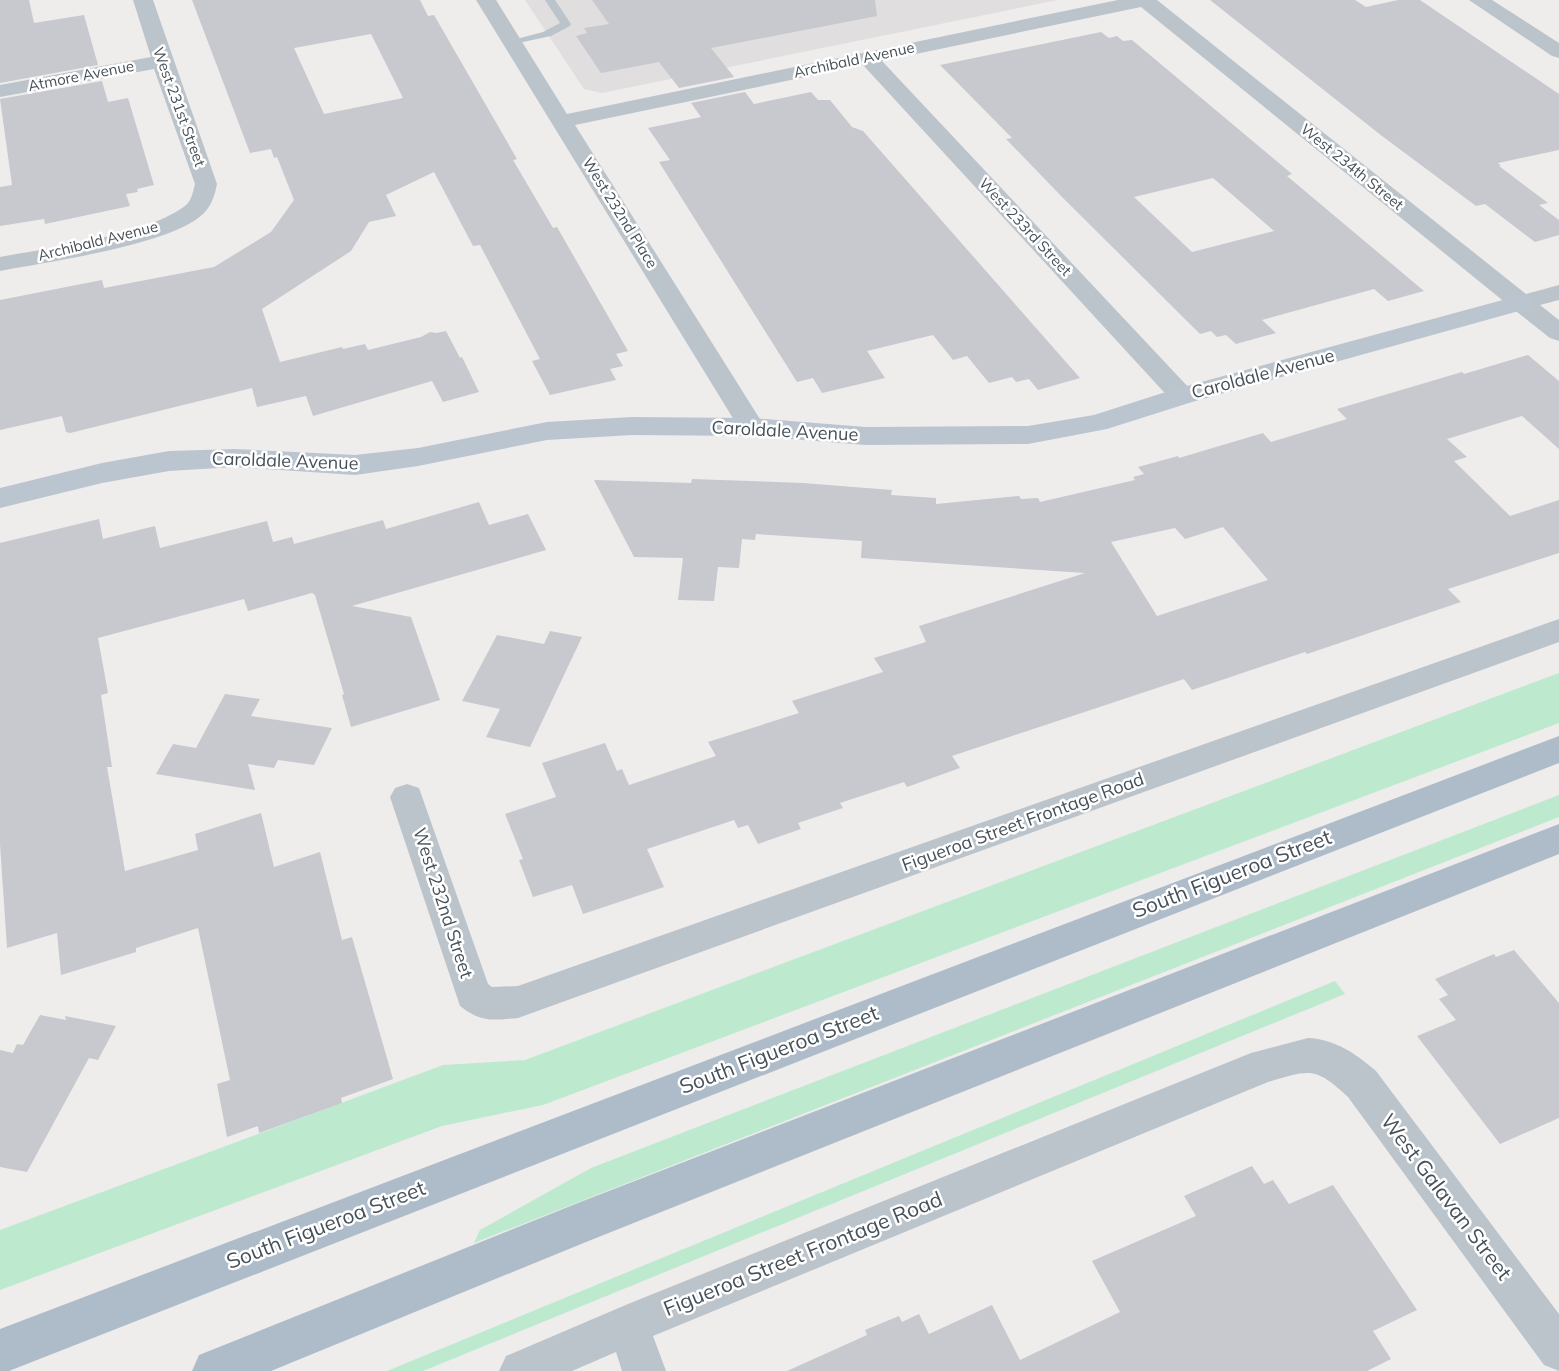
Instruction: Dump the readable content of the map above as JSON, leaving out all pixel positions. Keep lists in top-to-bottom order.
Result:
{
  "streets": {
    "main road": ["South Figueroa Street"],
    "street": [
      "Archibald Avenue",
      "Atmore Avenue",
      "West 231st Street",
      "West 234th Street",
      "West 232nd Place",
      "West 233rd Street",
      "Caroldale Avenue",
      "Figueroa Street Frontage Road",
      "West 232nd Street",
      "West Galavan Street"
    ]
  },
  "crossings": [
    ["Archibald Avenue", "West 231st Street"],
    ["Archibald Avenue", "West 234th Street"],
    ["Archibald Avenue", "West 232nd Place"],
    ["Archibald Avenue", "West 233rd Street"],
    ["Atmore Avenue", "West 231st Street"],
    ["West 234th Street", "Caroldale Avenue"],
    ["West 232nd Place", "Caroldale Avenue"],
    ["West 233rd Street", "Caroldale Avenue"],
    ["Figueroa Street Frontage Road", "West 232nd Street"],
    ["Figueroa Street Frontage Road", "West Galavan Street"]
  ]
}
